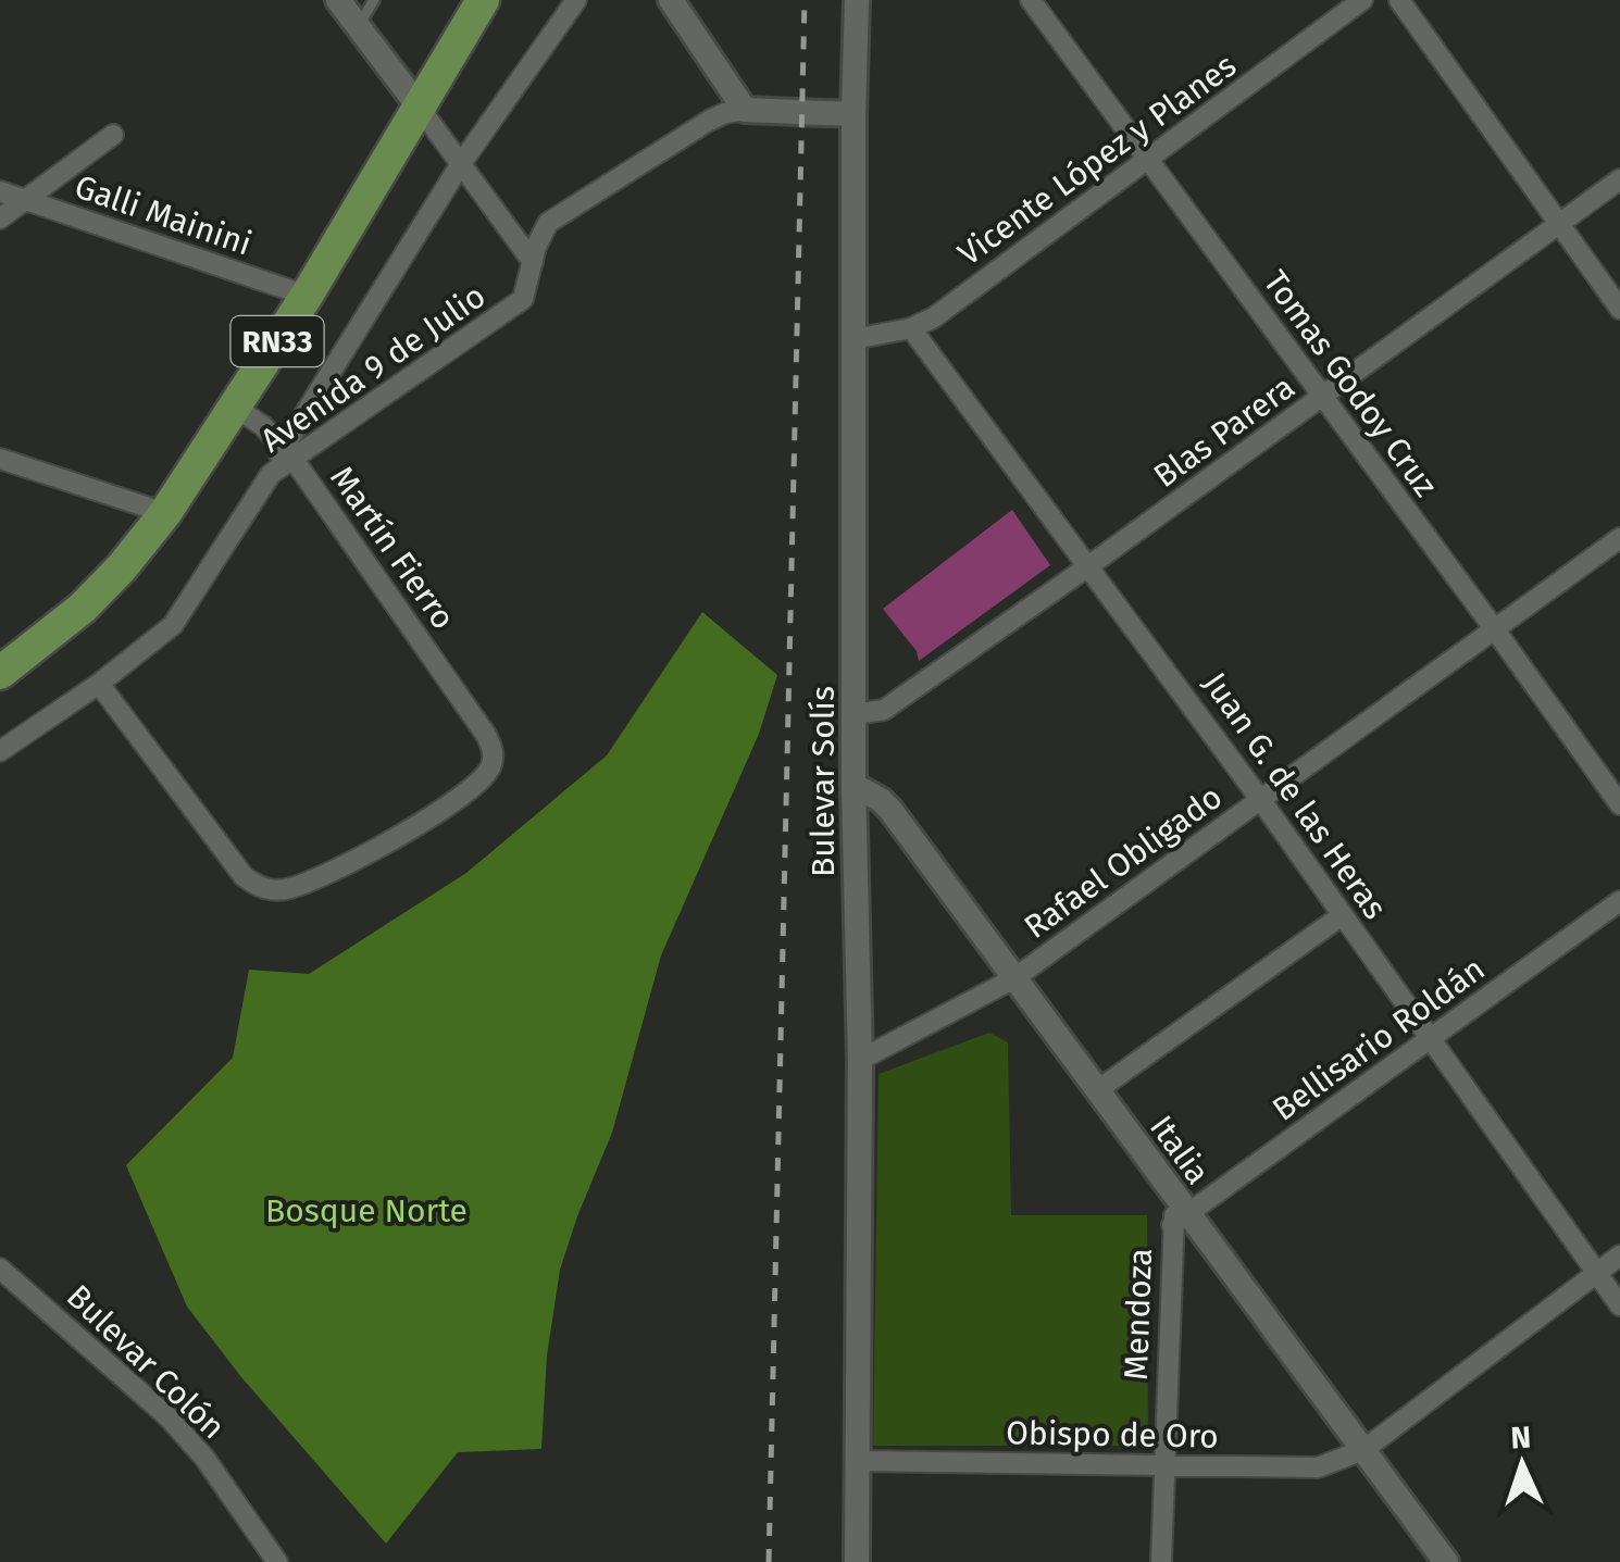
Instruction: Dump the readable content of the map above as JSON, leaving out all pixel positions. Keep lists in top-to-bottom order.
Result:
{
  "streets": {
    "highway": ["RN33"],
    "street": [
      "Vicente López y Planes",
      "Galli Mainini",
      "Avenida 9 de Julio",
      "Tomas Godoy Cruz",
      "Blas Parera",
      "Martín Fierro",
      "Bulevar Solís",
      "Juan G. de las Heras",
      "Rafael Obligado",
      "Bellisario Roldán",
      "Italia",
      "Mendoza",
      "Bulevar Colón",
      "Obispo de Oro"
    ]
  },
  "crossings": [
    ["Vicente López y Planes", "Tomas Godoy Cruz"],
    ["Vicente López y Planes", "Bulevar Solís"],
    ["Vicente López y Planes", "Juan G. de las Heras"],
    ["Galli Mainini", "RN33"],
    ["RN33", "Martín Fierro"],
    ["Avenida 9 de Julio", "Martín Fierro"],
    ["Tomas Godoy Cruz", "Blas Parera"],
    ["Tomas Godoy Cruz", "Rafael Obligado"],
    ["Blas Parera", "Bulevar Solís"],
    ["Blas Parera", "Juan G. de las Heras"],
    ["Bulevar Solís", "Rafael Obligado"],
    ["Bulevar Solís", "Italia"],
    ["Bulevar Solís", "Obispo de Oro"],
    ["Juan G. de las Heras", "Rafael Obligado"],
    ["Juan G. de las Heras", "Bellisario Roldán"],
    ["Juan G. de las Heras", "Obispo de Oro"],
    ["Rafael Obligado", "Italia"],
    ["Bellisario Roldán", "Italia"],
    ["Bellisario Roldán", "Mendoza"],
    ["Italia", "Mendoza"],
    ["Italia", "Obispo de Oro"],
    ["Mendoza", "Obispo de Oro"]
  ],
  "parks": ["Bosque Norte"],
  "north": "top"
}
